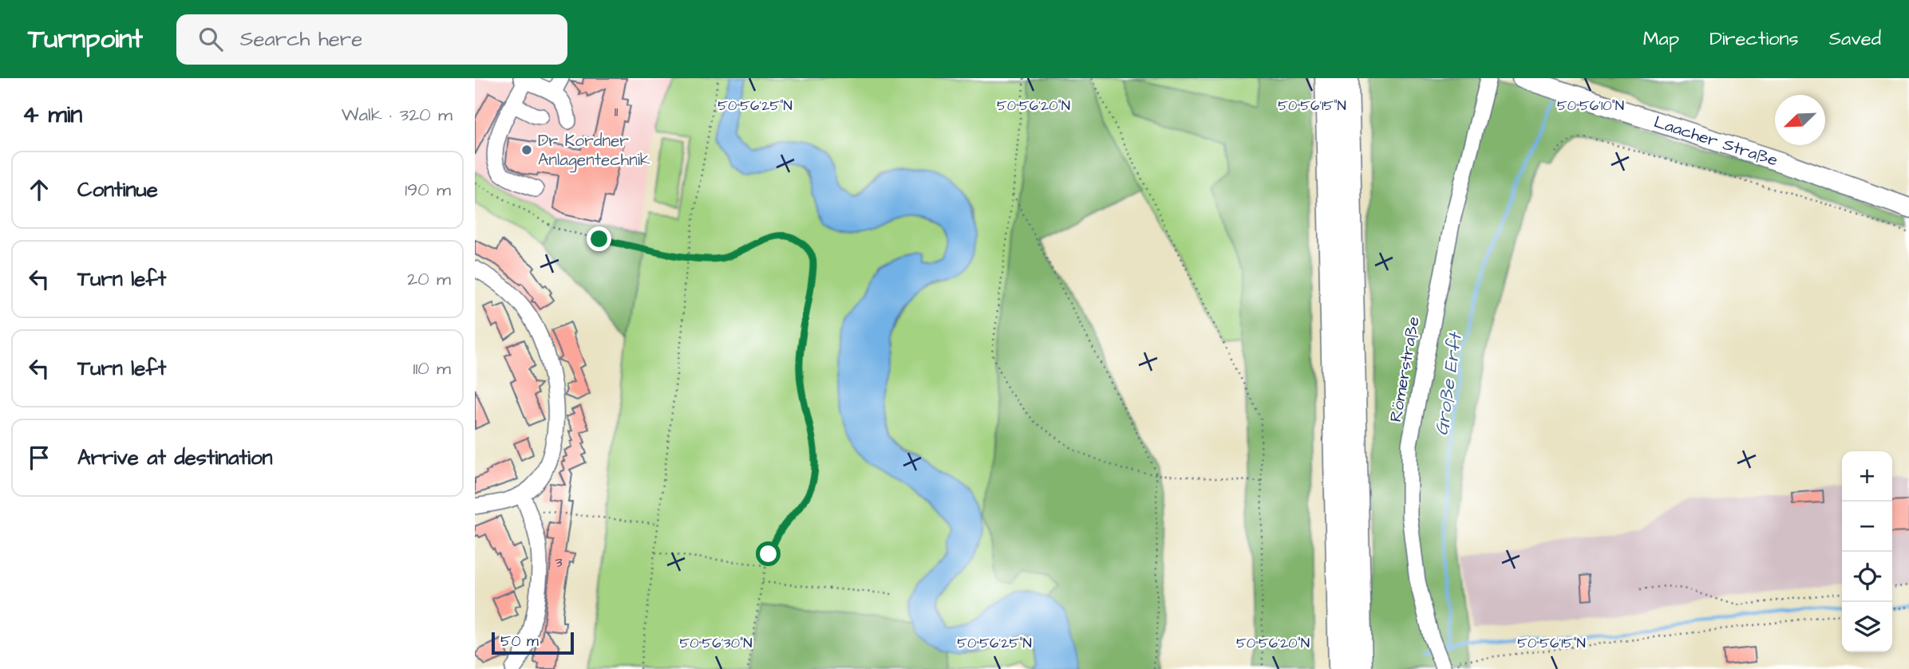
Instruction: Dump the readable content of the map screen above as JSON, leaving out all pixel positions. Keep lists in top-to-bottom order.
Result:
{
  "streets": {
    "main road": ["Laacher Straße"],
    "street": ["Römerstraße"]
  },
  "water": ["Große Erft"],
  "places": ["Dr Kordner Anlagentechnik"],
  "house_numbers": ["11", "3"],
  "scale_bar": "50 m",
  "north": "bottom left",
  "page": {
    "header": "Turnpoint",
    "search": "Search here",
    "nav": ["Map", "Directions", "Saved"],
    "heading": ["4 min", "Walk · 320 m"],
    "list": [
      ["Continue", "190 m"],
      ["Turn left", "20 m"],
      ["Turn left", "110 m"],
      "Arrive at destination"
    ],
    "map_buttons": ["+", "−"],
    "scale": "50 m"
  },
  "coordinates": [
    "50°56'25\"N",
    "50°56'20\"N",
    "50°56'15\"N",
    "50°56'10\"N",
    "50°56'30\"N"
  ]
}
